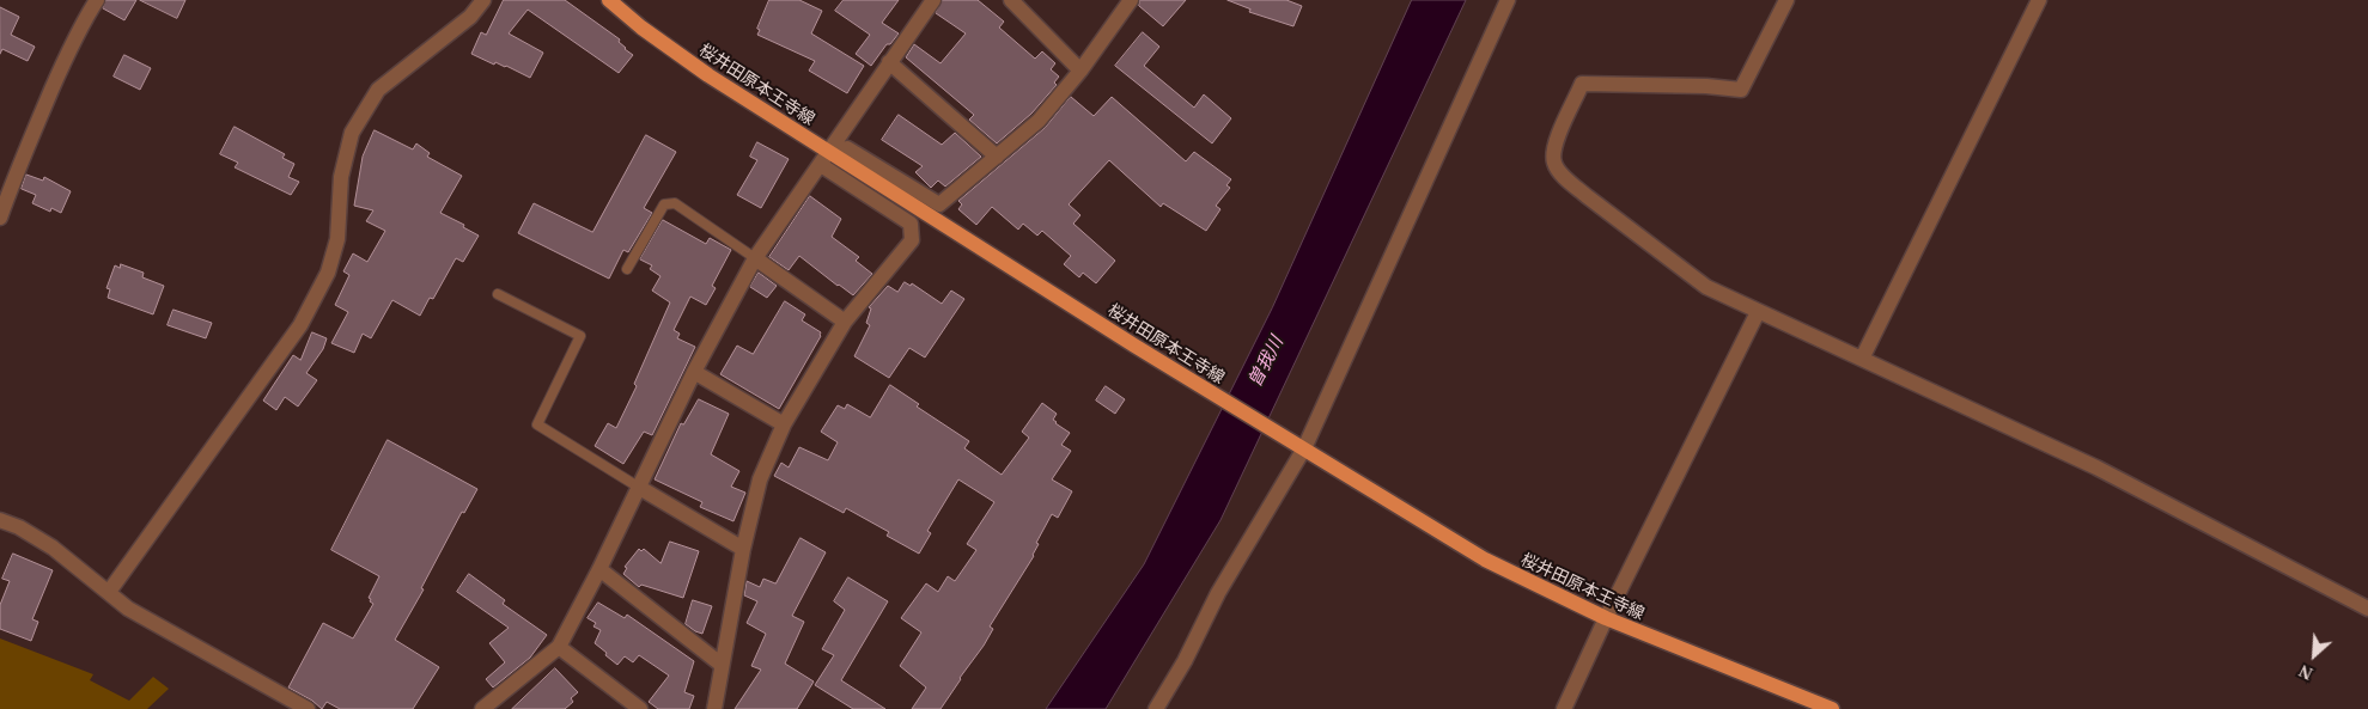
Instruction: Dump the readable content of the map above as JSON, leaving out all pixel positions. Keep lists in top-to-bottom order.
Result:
{
  "streets": {
    "main road": ["桜井田原本王寺線"]
  },
  "water": ["曽我川"],
  "north": "bottom left"
}
